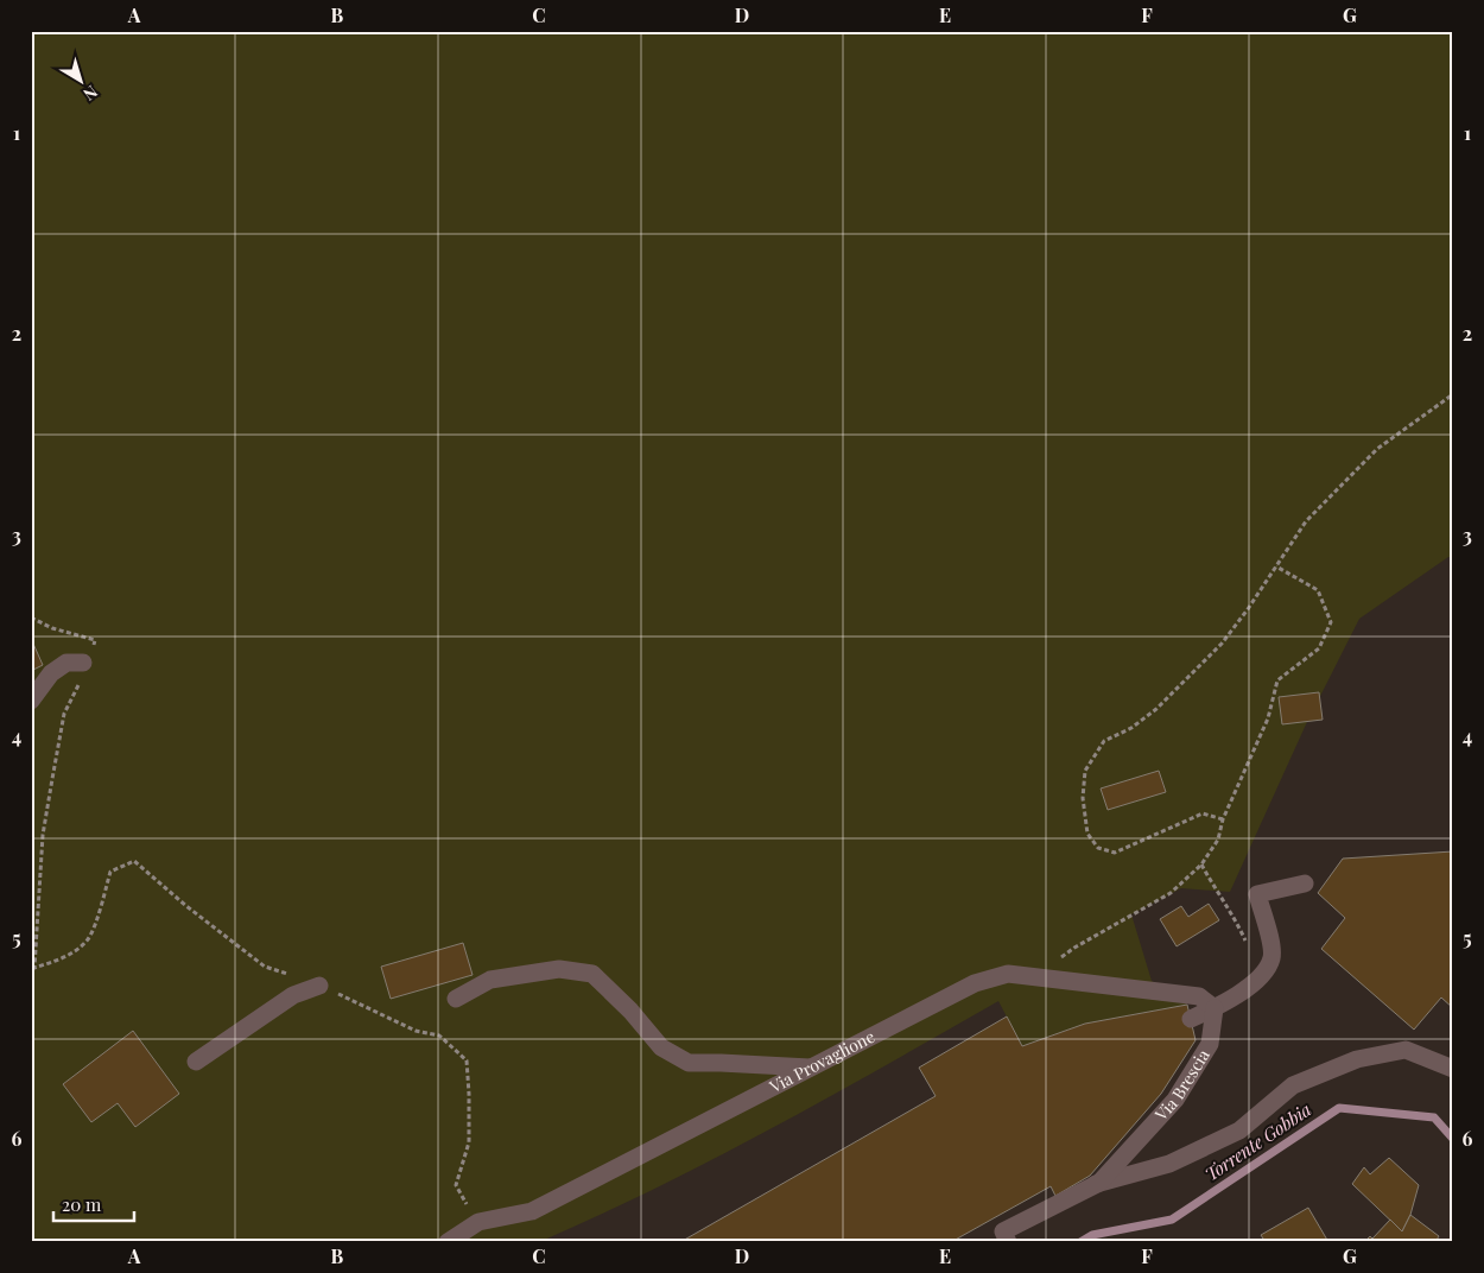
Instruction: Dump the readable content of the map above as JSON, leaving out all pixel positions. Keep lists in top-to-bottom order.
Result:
{
  "streets": {
    "street": ["Via Provaglione", "Via Brescia"]
  },
  "crossings": [
    ["Via Provaglione", "Via Brescia"]
  ],
  "water": ["Torrente Gobbia"],
  "scale_bar": "20 m",
  "north": "bottom right",
  "grid": {
    "columns": [
      "A",
      "B",
      "C",
      "D",
      "E",
      "F",
      "G"
    ],
    "rows": [
      "1",
      "2",
      "3",
      "4",
      "5",
      "6"
    ]
  }
}
